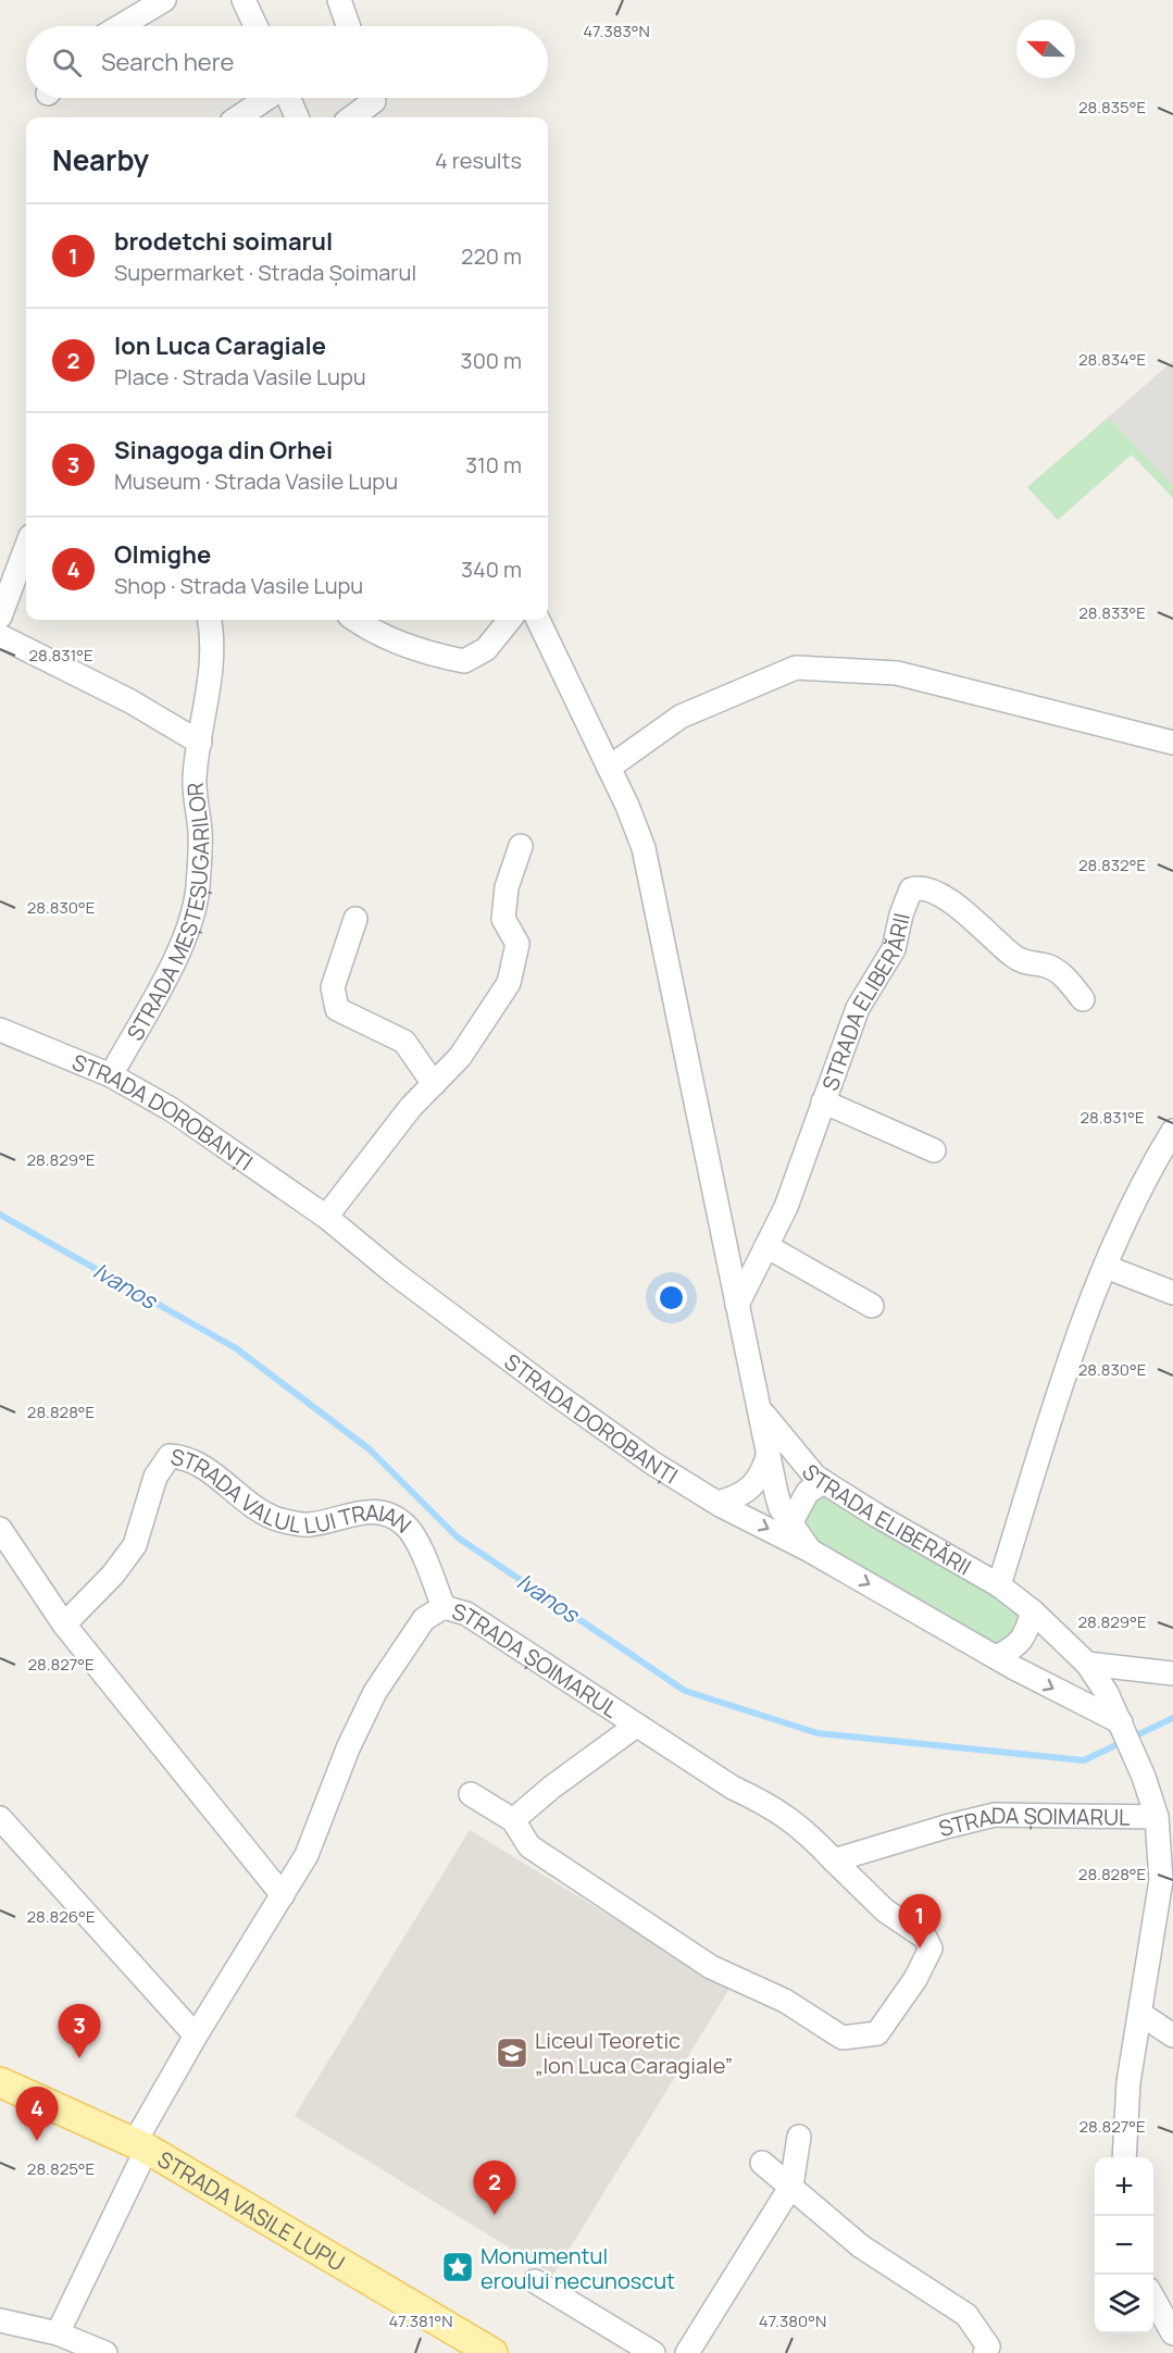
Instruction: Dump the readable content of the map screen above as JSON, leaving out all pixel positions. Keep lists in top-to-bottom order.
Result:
{
  "streets": {
    "main road": ["STRADA VASILE LUPU"],
    "street": [
      "STRADA MEȘTEȘUGARILOR",
      "STRADA ELIBERĂRII",
      "STRADA DOROBANȚI",
      "STRADA VALUL LUI TRAIAN",
      "STRADA ȘOIMARUL"
    ]
  },
  "crossings": [
    ["STRADA MEȘTEȘUGARILOR", "STRADA DOROBANȚI"],
    ["STRADA ELIBERĂRII", "STRADA DOROBANȚI"],
    ["STRADA VALUL LUI TRAIAN", "STRADA ȘOIMARUL"],
    ["STRADA ȘOIMARUL", "STRADA VASILE LUPU"]
  ],
  "water": ["Ivanos"],
  "places": {
    "school or university": ["Liceul Teoretic „Ion Luca Caragiale”"],
    "place": ["Monumentul eroului necunoscut"]
  },
  "north": "left",
  "page": {
    "search": "Search here",
    "heading": ["Nearby", "4 results"],
    "list": [
      {
        "mark": "1",
        "name": "brodetchi soimarul",
        "note": "Supermarket · Strada Șoimarul",
        "value": "220 m"
      },
      {
        "mark": "2",
        "name": "Ion Luca Caragiale",
        "note": "Place · Strada Vasile Lupu",
        "value": "300 m"
      },
      {
        "mark": "3",
        "name": "Sinagoga din Orhei",
        "note": "Museum · Strada Vasile Lupu",
        "value": "310 m"
      },
      {
        "mark": "4",
        "name": "Olmighe",
        "note": "Shop · Strada Vasile Lupu",
        "value": "340 m"
      }
    ],
    "pins": [
      "1",
      "3",
      "4",
      "2"
    ],
    "map_buttons": ["+", "−"]
  },
  "coordinates": [
    "47.383°N",
    "28.835°E",
    "28.834°E",
    "28.833°E",
    "28.831°E",
    "28.832°E",
    "28.830°E",
    "28.829°E",
    "28.828°E",
    "28.827°E",
    "28.826°E",
    "28.825°E",
    "47.381°N",
    "47.380°N"
  ]
}
